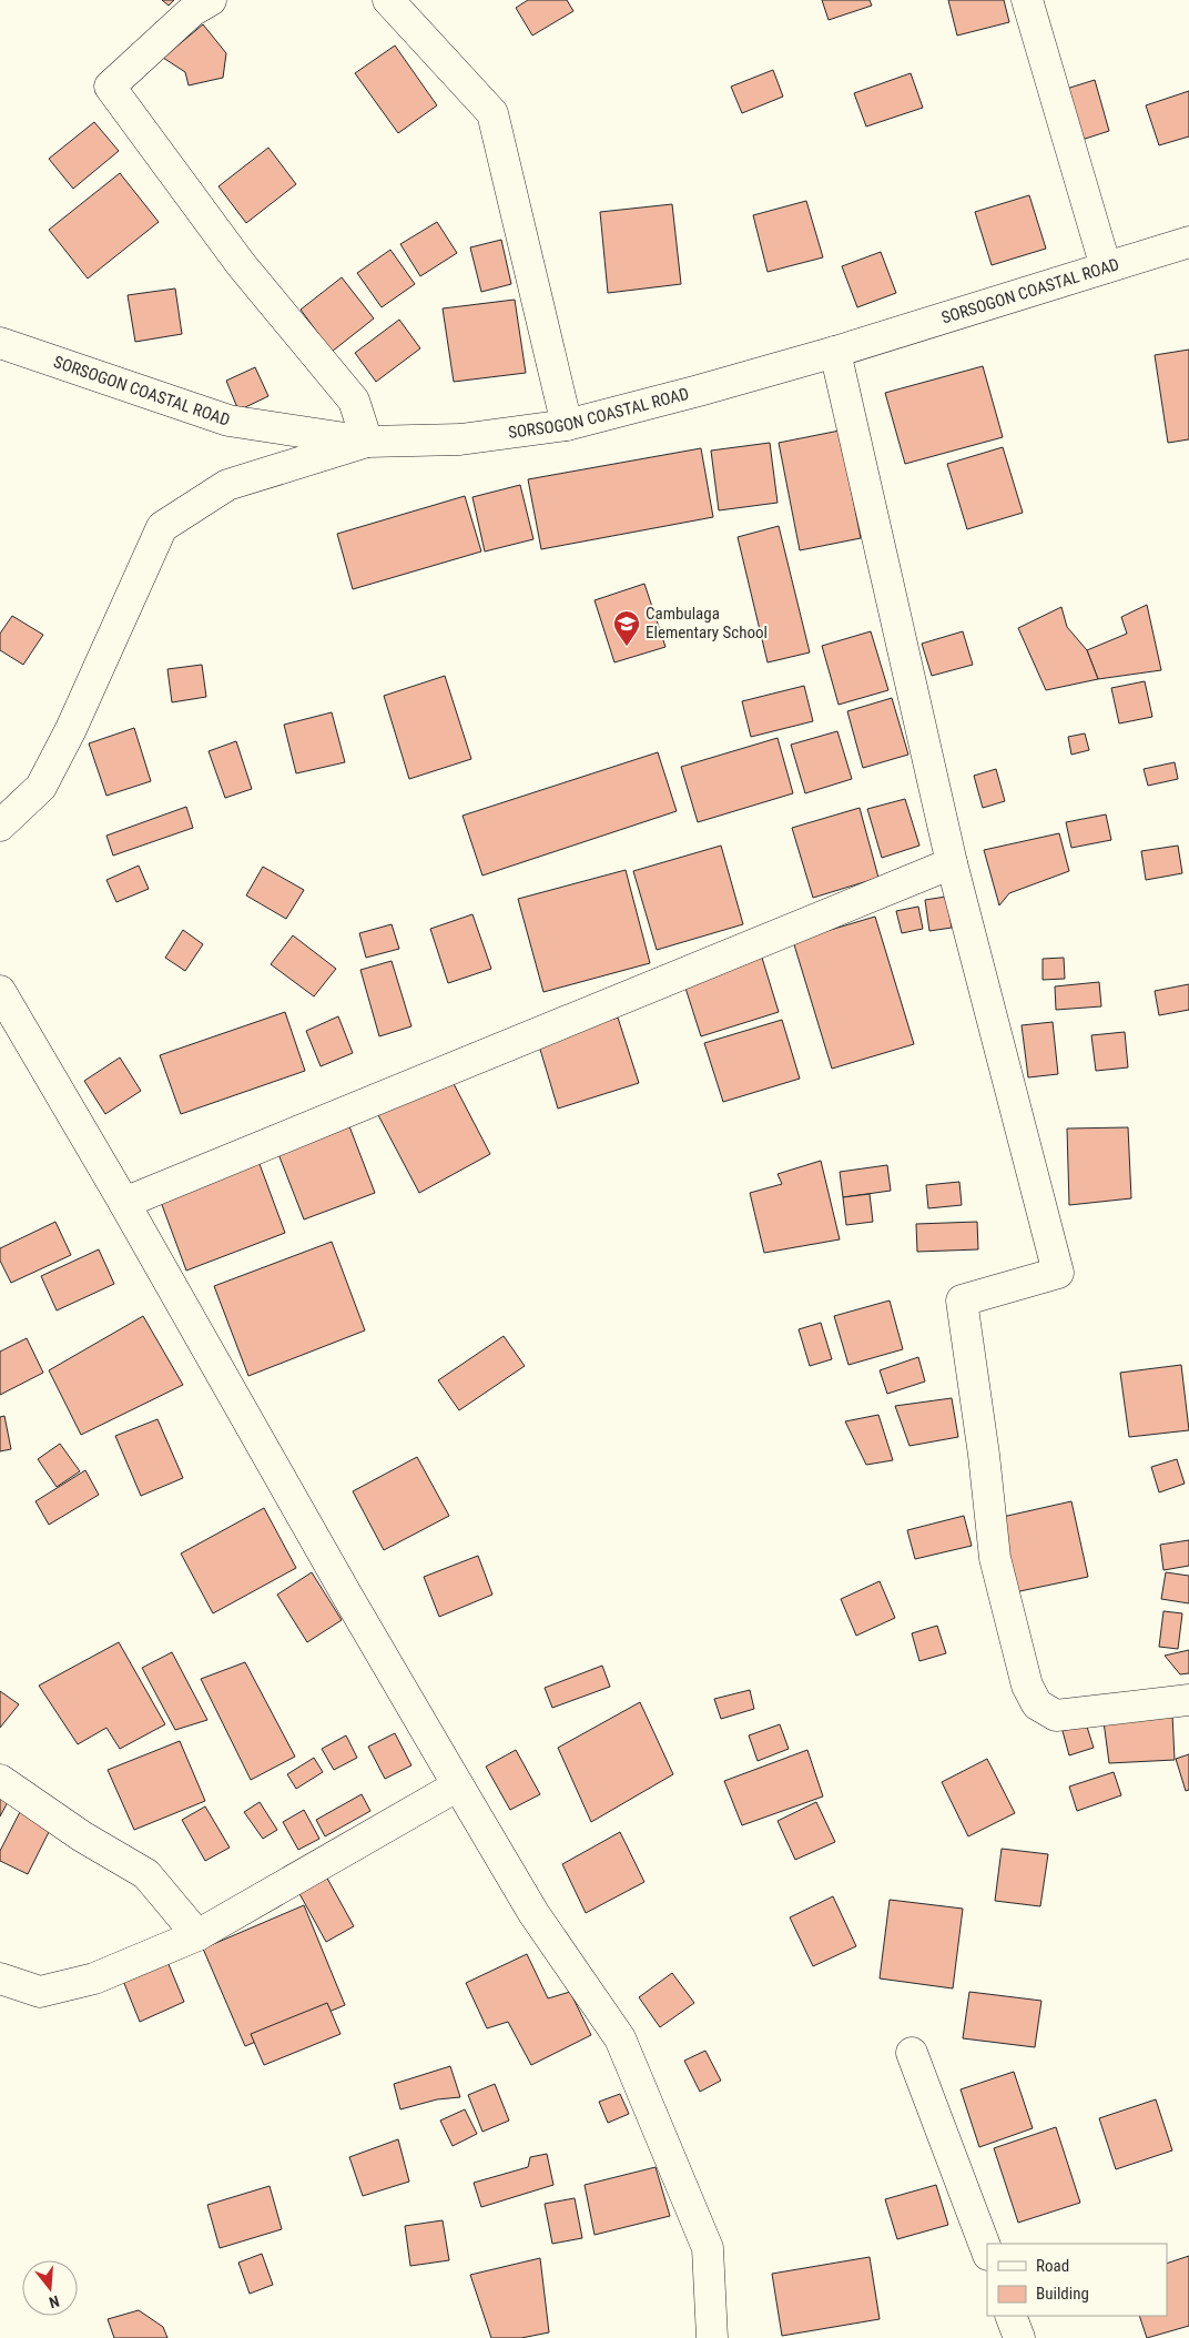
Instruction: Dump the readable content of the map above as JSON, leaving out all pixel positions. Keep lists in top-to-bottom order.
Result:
{
  "streets": {
    "main road": ["SORSOGON COASTAL ROAD"]
  },
  "places": {
    "school or university": ["Cambulaga Elementary School"]
  },
  "legend": ["Road", "Building"],
  "north": "bottom"
}
